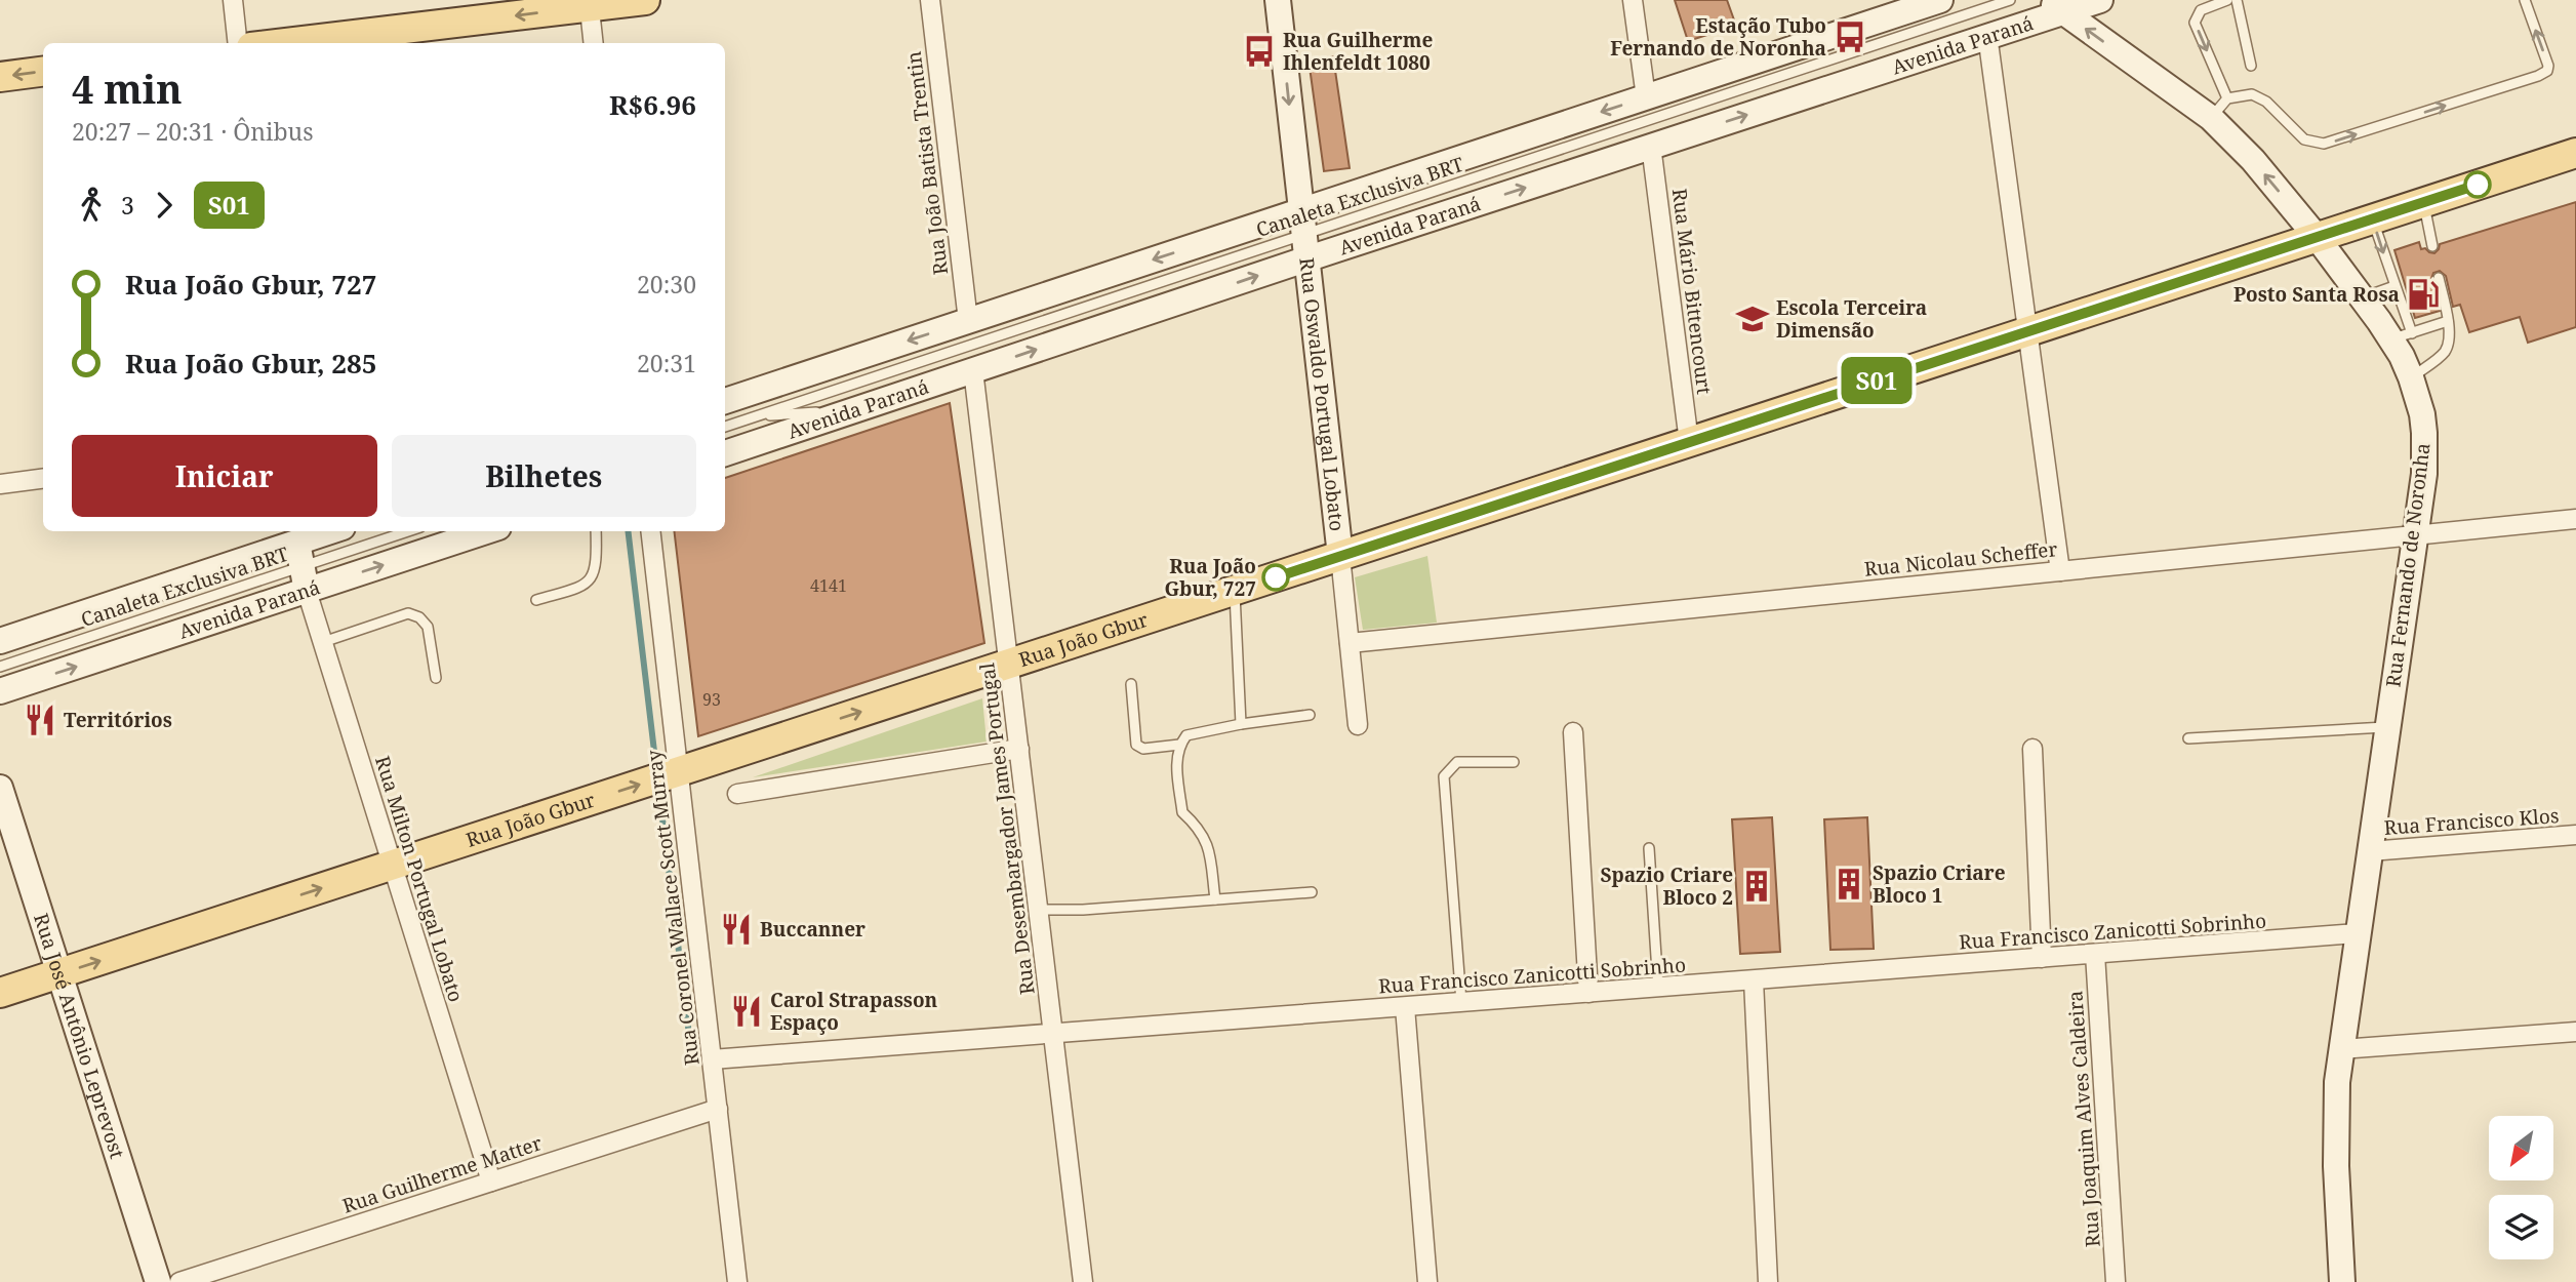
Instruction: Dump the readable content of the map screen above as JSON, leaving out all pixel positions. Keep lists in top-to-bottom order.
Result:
{
  "streets": {
    "main road": ["Rua João Gbur"],
    "street": [
      "Avenida Paraná",
      "Rua João Batista Trentin",
      "Rua Mário Bittencourt",
      "Rua Oswaldo Portugal Lobato",
      "Rua Nicolau Scheffer",
      "Rua Fernando de Noronha",
      "Rua Francisco Klos",
      "Rua Desembargador James Portugal",
      "Rua Milton Portugal Lobato",
      "Rua Coronel Wallace Scott Murray",
      "Rua Francisco Zanicotti Sobrinho",
      "Rua José Antônio Leprevost",
      "Rua Joaquim Alves Caldeira",
      "Rua Guilherme Matter"
    ],
    "lane": ["Canaleta Exclusiva BRT"]
  },
  "crossings": [
    ["Avenida Paraná", "Rua João Batista Trentin"],
    ["Avenida Paraná", "Canaleta Exclusiva BRT"],
    ["Avenida Paraná", "Rua Mário Bittencourt"],
    ["Avenida Paraná", "Rua Oswaldo Portugal Lobato"],
    ["Avenida Paraná", "Rua Fernando de Noronha"],
    ["Avenida Paraná", "Rua Desembargador James Portugal"],
    ["Avenida Paraná", "Rua Milton Portugal Lobato"],
    ["Canaleta Exclusiva BRT", "Rua Oswaldo Portugal Lobato"],
    ["Canaleta Exclusiva BRT", "Rua Milton Portugal Lobato"],
    ["Rua Mário Bittencourt", "Rua João Gbur"],
    ["Rua Oswaldo Portugal Lobato", "Rua Nicolau Scheffer"],
    ["Rua Oswaldo Portugal Lobato", "Rua João Gbur"],
    ["Rua Nicolau Scheffer", "Rua Fernando de Noronha"],
    ["Rua Fernando de Noronha", "Rua João Gbur"],
    ["Rua Fernando de Noronha", "Rua Francisco Klos"],
    ["Rua Fernando de Noronha", "Rua Francisco Zanicotti Sobrinho"],
    ["Rua João Gbur", "Rua Desembargador James Portugal"],
    ["Rua João Gbur", "Rua Milton Portugal Lobato"],
    ["Rua João Gbur", "Rua Coronel Wallace Scott Murray"],
    ["Rua João Gbur", "Rua José Antônio Leprevost"],
    ["Rua Desembargador James Portugal", "Rua Francisco Zanicotti Sobrinho"],
    ["Rua Milton Portugal Lobato", "Rua Guilherme Matter"],
    ["Rua Coronel Wallace Scott Murray", "Rua Francisco Zanicotti Sobrinho"],
    ["Rua Coronel Wallace Scott Murray", "Rua Guilherme Matter"],
    ["Rua Francisco Zanicotti Sobrinho", "Rua Joaquim Alves Caldeira"]
  ],
  "one_way": ["Rua João Gbur"],
  "places": {
    "bus stop": ["Estação Tubo Fernando de Noronha", "Rua Guilherme Ihlenfeldt 1080"],
    "fuel station": ["Posto Santa Rosa"],
    "school or university": ["Escola Terceira Dimensão"],
    "other": ["Rua João Gbur, 727"],
    "restaurant": ["Territórios", "Buccanner", "Carol Strapasson Espaço"],
    "building": ["Spazio Criare Bloco 1", "Spazio Criare Bloco 2"]
  },
  "lines": ["bus line S01"],
  "house_numbers": ["4141", "93"],
  "north": "bottom left",
  "page": {
    "on_map": "S01",
    "heading": ["4 min", "20:27 – 20:31 · Ônibus", "R$6.96"],
    "legs": ["3", "S01"],
    "list": [
      {
        "name": "Rua João Gbur, 727",
        "value": "20:30"
      },
      {
        "name": "Rua João Gbur, 285",
        "value": "20:31"
      }
    ],
    "buttons": ["Iniciar", "Bilhetes"]
  }
}
